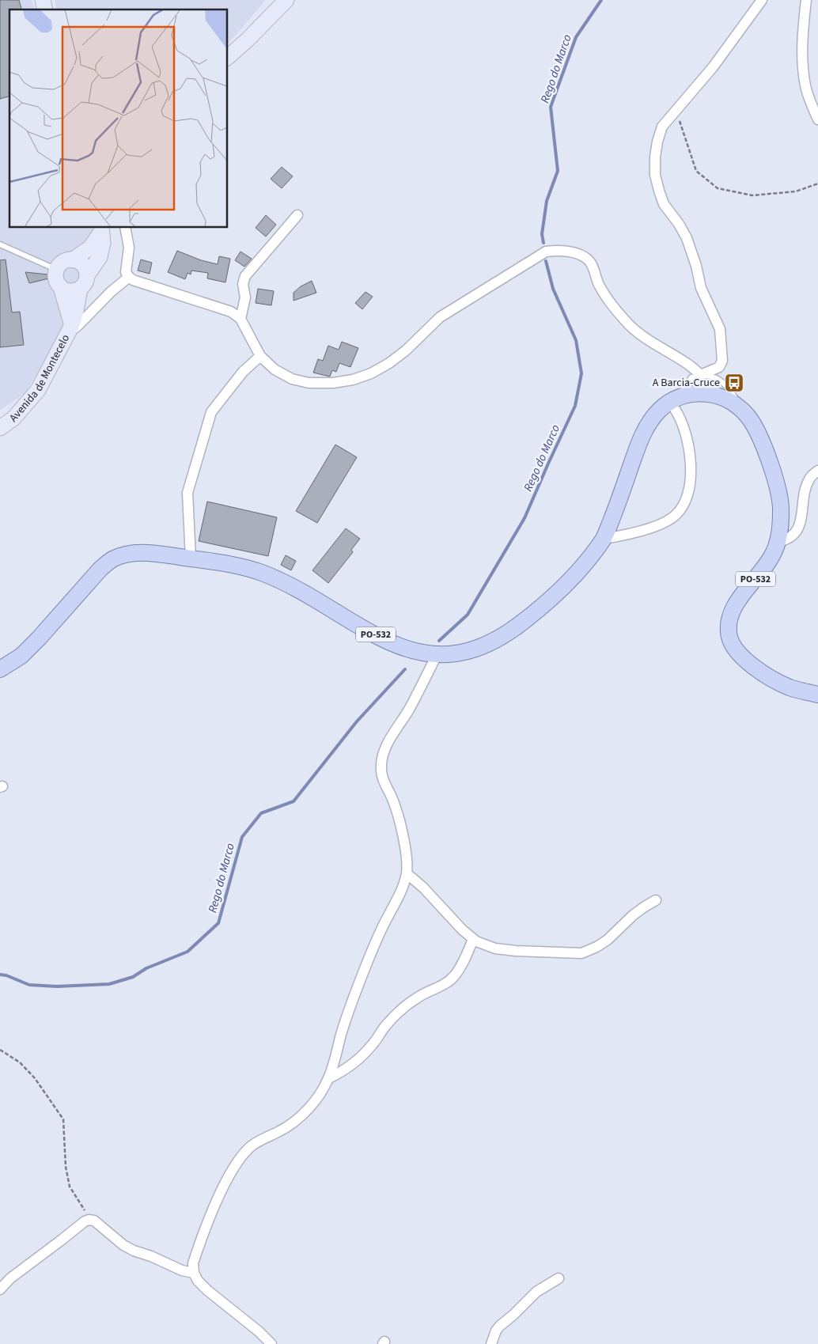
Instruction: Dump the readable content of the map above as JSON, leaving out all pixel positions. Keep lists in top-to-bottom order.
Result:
{
  "streets": {
    "main road": ["PO-532"],
    "street": ["Avenida de Montecelo"]
  },
  "water": ["Rego do Marco"],
  "places": {
    "bus stop": ["A Barcia-Cruce"]
  }
}
